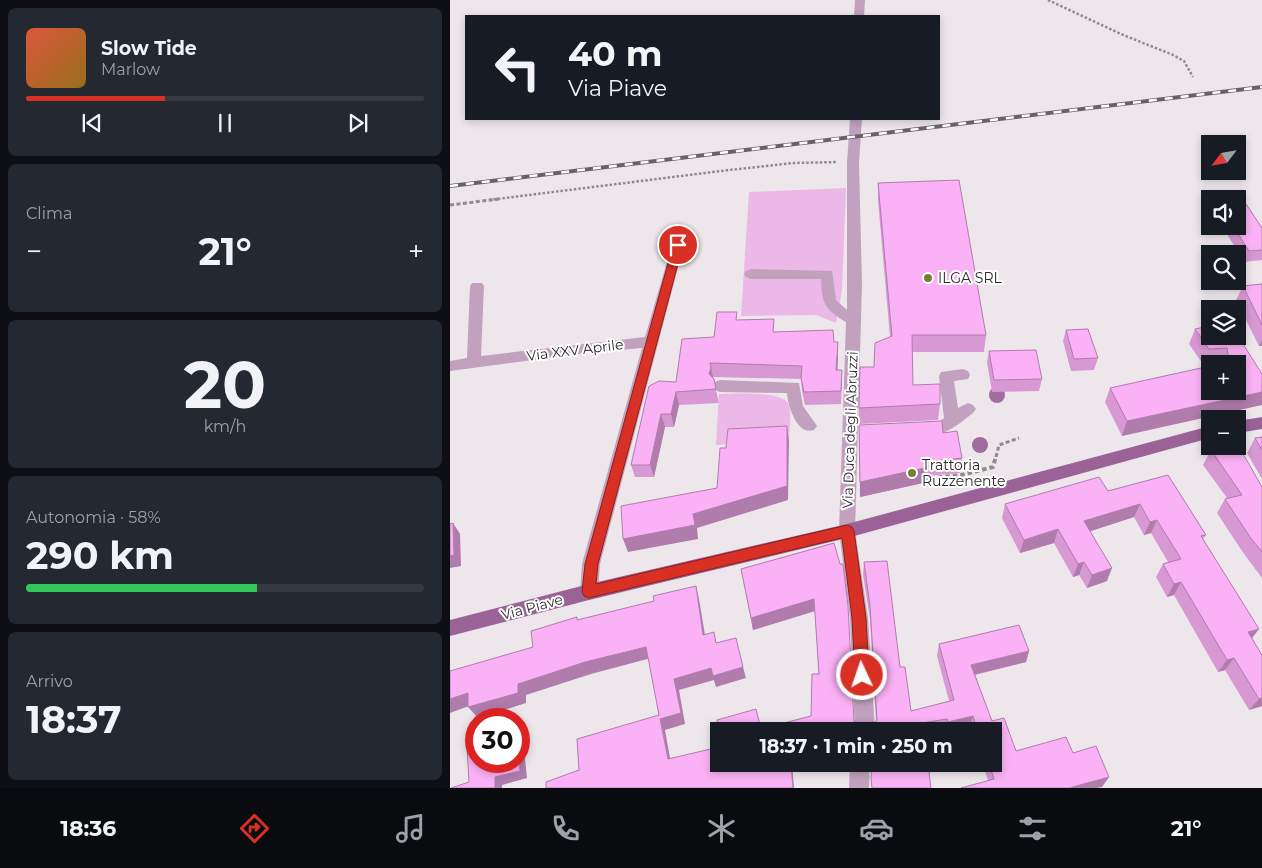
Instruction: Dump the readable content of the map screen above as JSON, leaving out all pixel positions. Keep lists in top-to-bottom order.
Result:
{
  "streets": {
    "main road": ["Via Duca degli Abruzzi", "Via Piave"],
    "street": ["Via XXV Aprile"]
  },
  "crossings": [
    ["Via Duca degli Abruzzi", "Via Piave"]
  ],
  "places": ["ILGA SRL", "Trattoria Ruzzenente"],
  "north": "bottom left",
  "page": {
    "turn": ["40 m", "Via Piave"],
    "song": ["Slow Tide", "Marlow"],
    "map_buttons": ["+", "−"],
    "tile": [
      "Clima",
      ["20", "km/h"],
      ["Autonomia · 58%", "290 km"],
      ["Arrivo", "18:37"]
    ],
    "heat": ["−", "21°", "+"],
    "limit": "30",
    "trip": "18:37 · 1 min · 250 m",
    "tabs": ["18:36", "21°"]
  }
}
